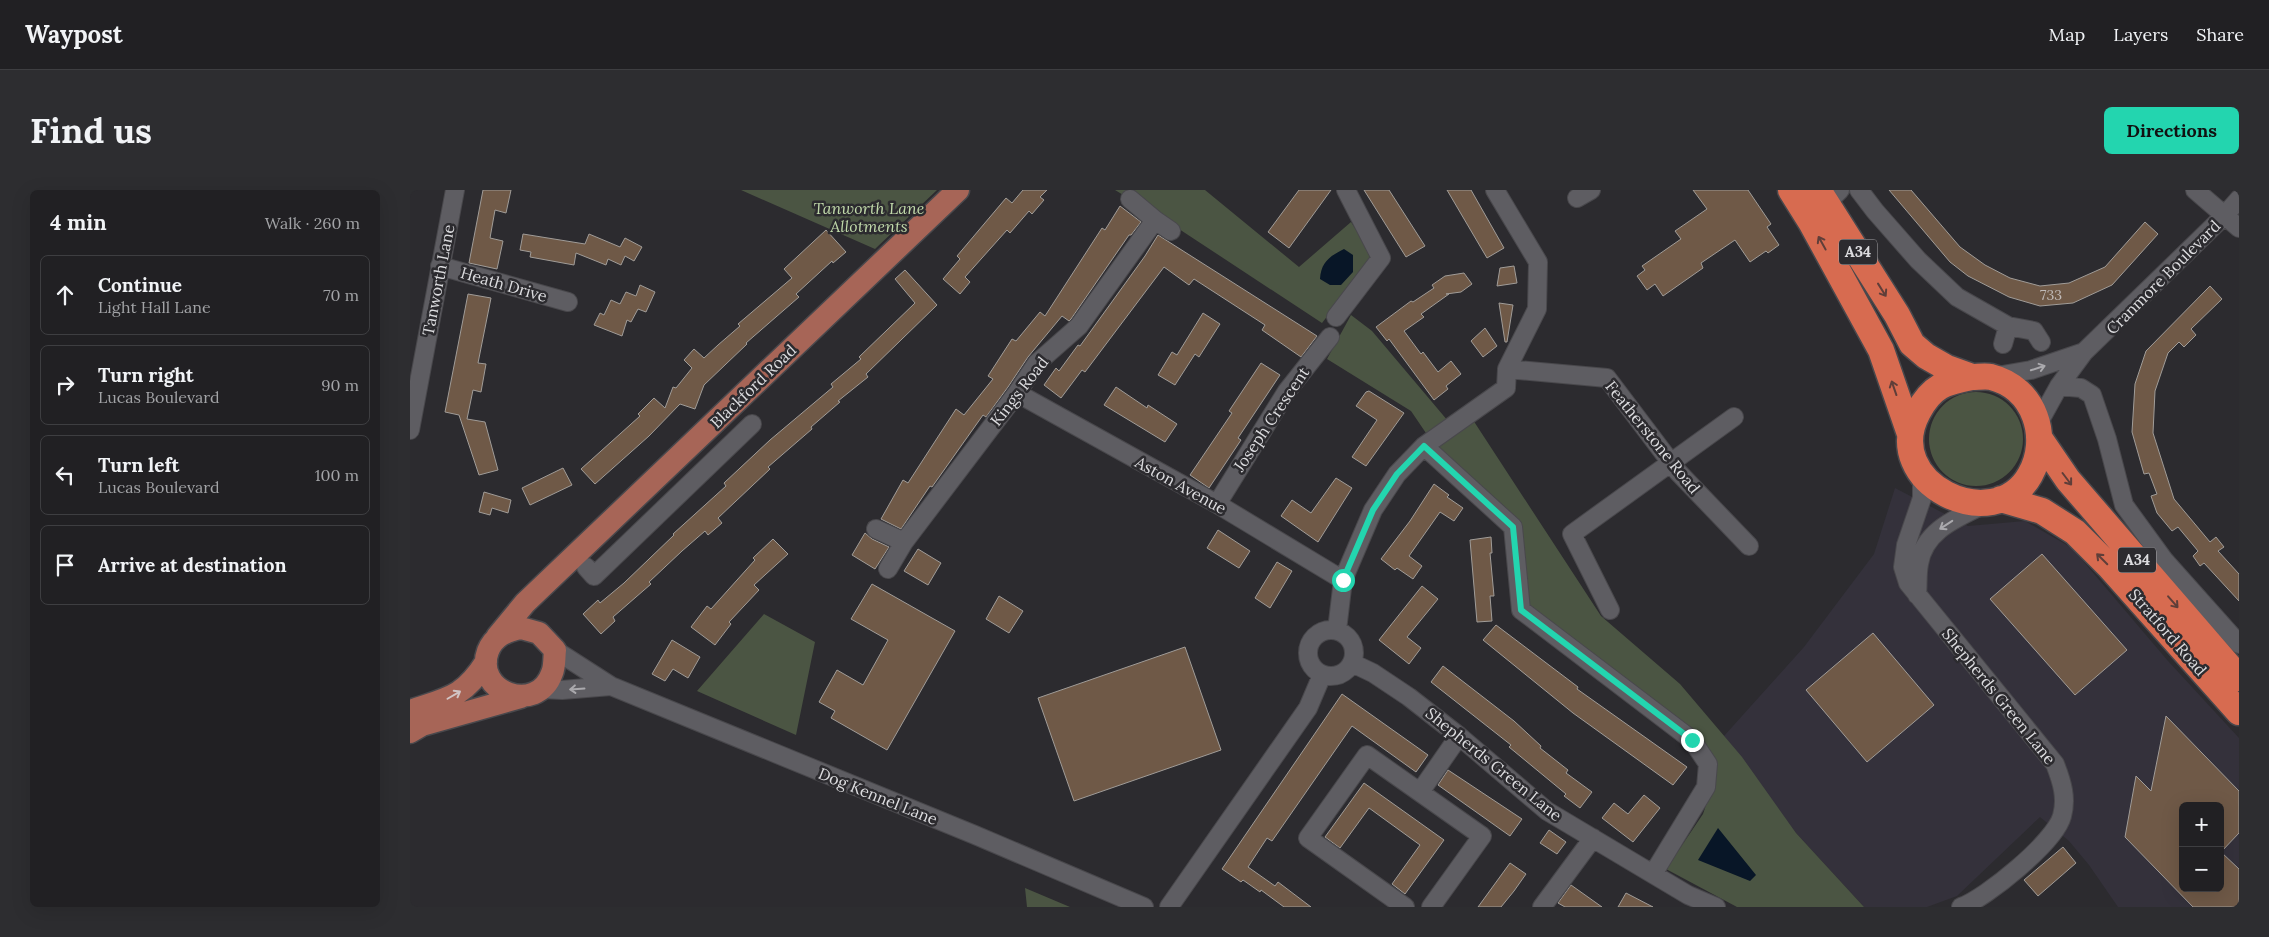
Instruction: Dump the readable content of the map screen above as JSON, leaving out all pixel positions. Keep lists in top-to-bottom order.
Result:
{
  "streets": {
    "highway": ["A34", "Stratford Road"],
    "main road": ["Blackford Road"],
    "street": [
      "Cranmore Boulevard",
      "Tanworth Lane",
      "Heath Drive",
      "Kings Road",
      "Joseph Crescent",
      "Featherstone Road",
      "Aston Avenue",
      "Shepherds Green Lane",
      "Dog Kennel Lane"
    ]
  },
  "crossings": [
    ["A34", "Cranmore Boulevard"],
    ["A34", "Stratford Road"],
    ["A34", "Shepherds Green Lane"],
    ["Cranmore Boulevard", "Stratford Road"],
    ["Cranmore Boulevard", "Shepherds Green Lane"],
    ["Tanworth Lane", "Heath Drive"],
    ["Blackford Road", "Dog Kennel Lane"],
    ["Kings Road", "Aston Avenue"],
    ["Joseph Crescent", "Aston Avenue"],
    ["Stratford Road", "Shepherds Green Lane"]
  ],
  "parks": ["Tanworth Lane Allotments"],
  "house_numbers": ["733"],
  "page": {
    "header": "Waypost",
    "nav": ["Map", "Layers", "Share"],
    "buttons": "Directions",
    "title": "Find us",
    "heading": ["4 min", "Walk · 260 m"],
    "list": [
      ["Continue", "Light Hall Lane", "70 m"],
      ["Turn right", "Lucas Boulevard", "90 m"],
      ["Turn left", "Lucas Boulevard", "100 m"],
      "Arrive at destination"
    ],
    "map_buttons": ["+", "−"]
  }
}
